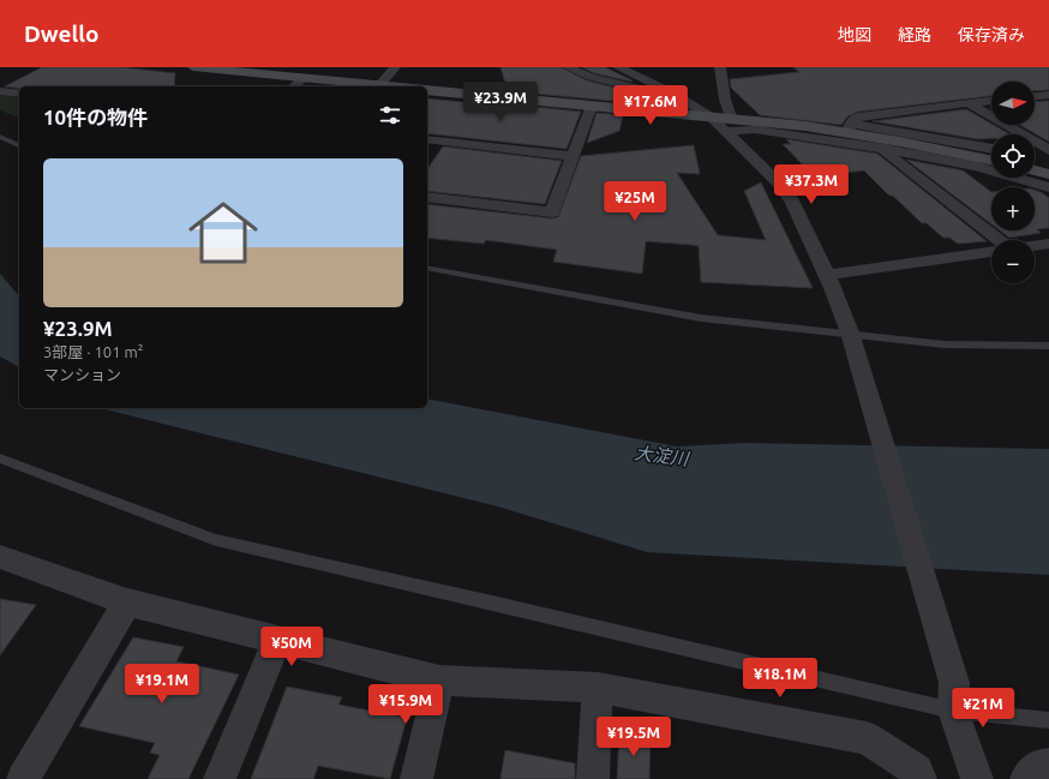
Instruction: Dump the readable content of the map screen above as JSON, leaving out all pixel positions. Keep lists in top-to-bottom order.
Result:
{
  "water": ["大淀川"],
  "north": "right",
  "page": {
    "header": "Dwello",
    "nav": ["地図", "経路", "保存済み"],
    "map_buttons": ["+", "−"],
    "price": [
      "¥23.9M",
      "¥17.6M",
      "¥37.3M",
      "¥25M",
      "¥50M",
      "¥18.1M",
      "¥19.1M",
      "¥15.9M",
      "¥21M",
      "¥19.5M"
    ],
    "heading": "10件の物件",
    "list": [
      {
        "name": "¥23.9M",
        "note": "3部屋 · 101 m² · マンション"
      }
    ]
  }
}
